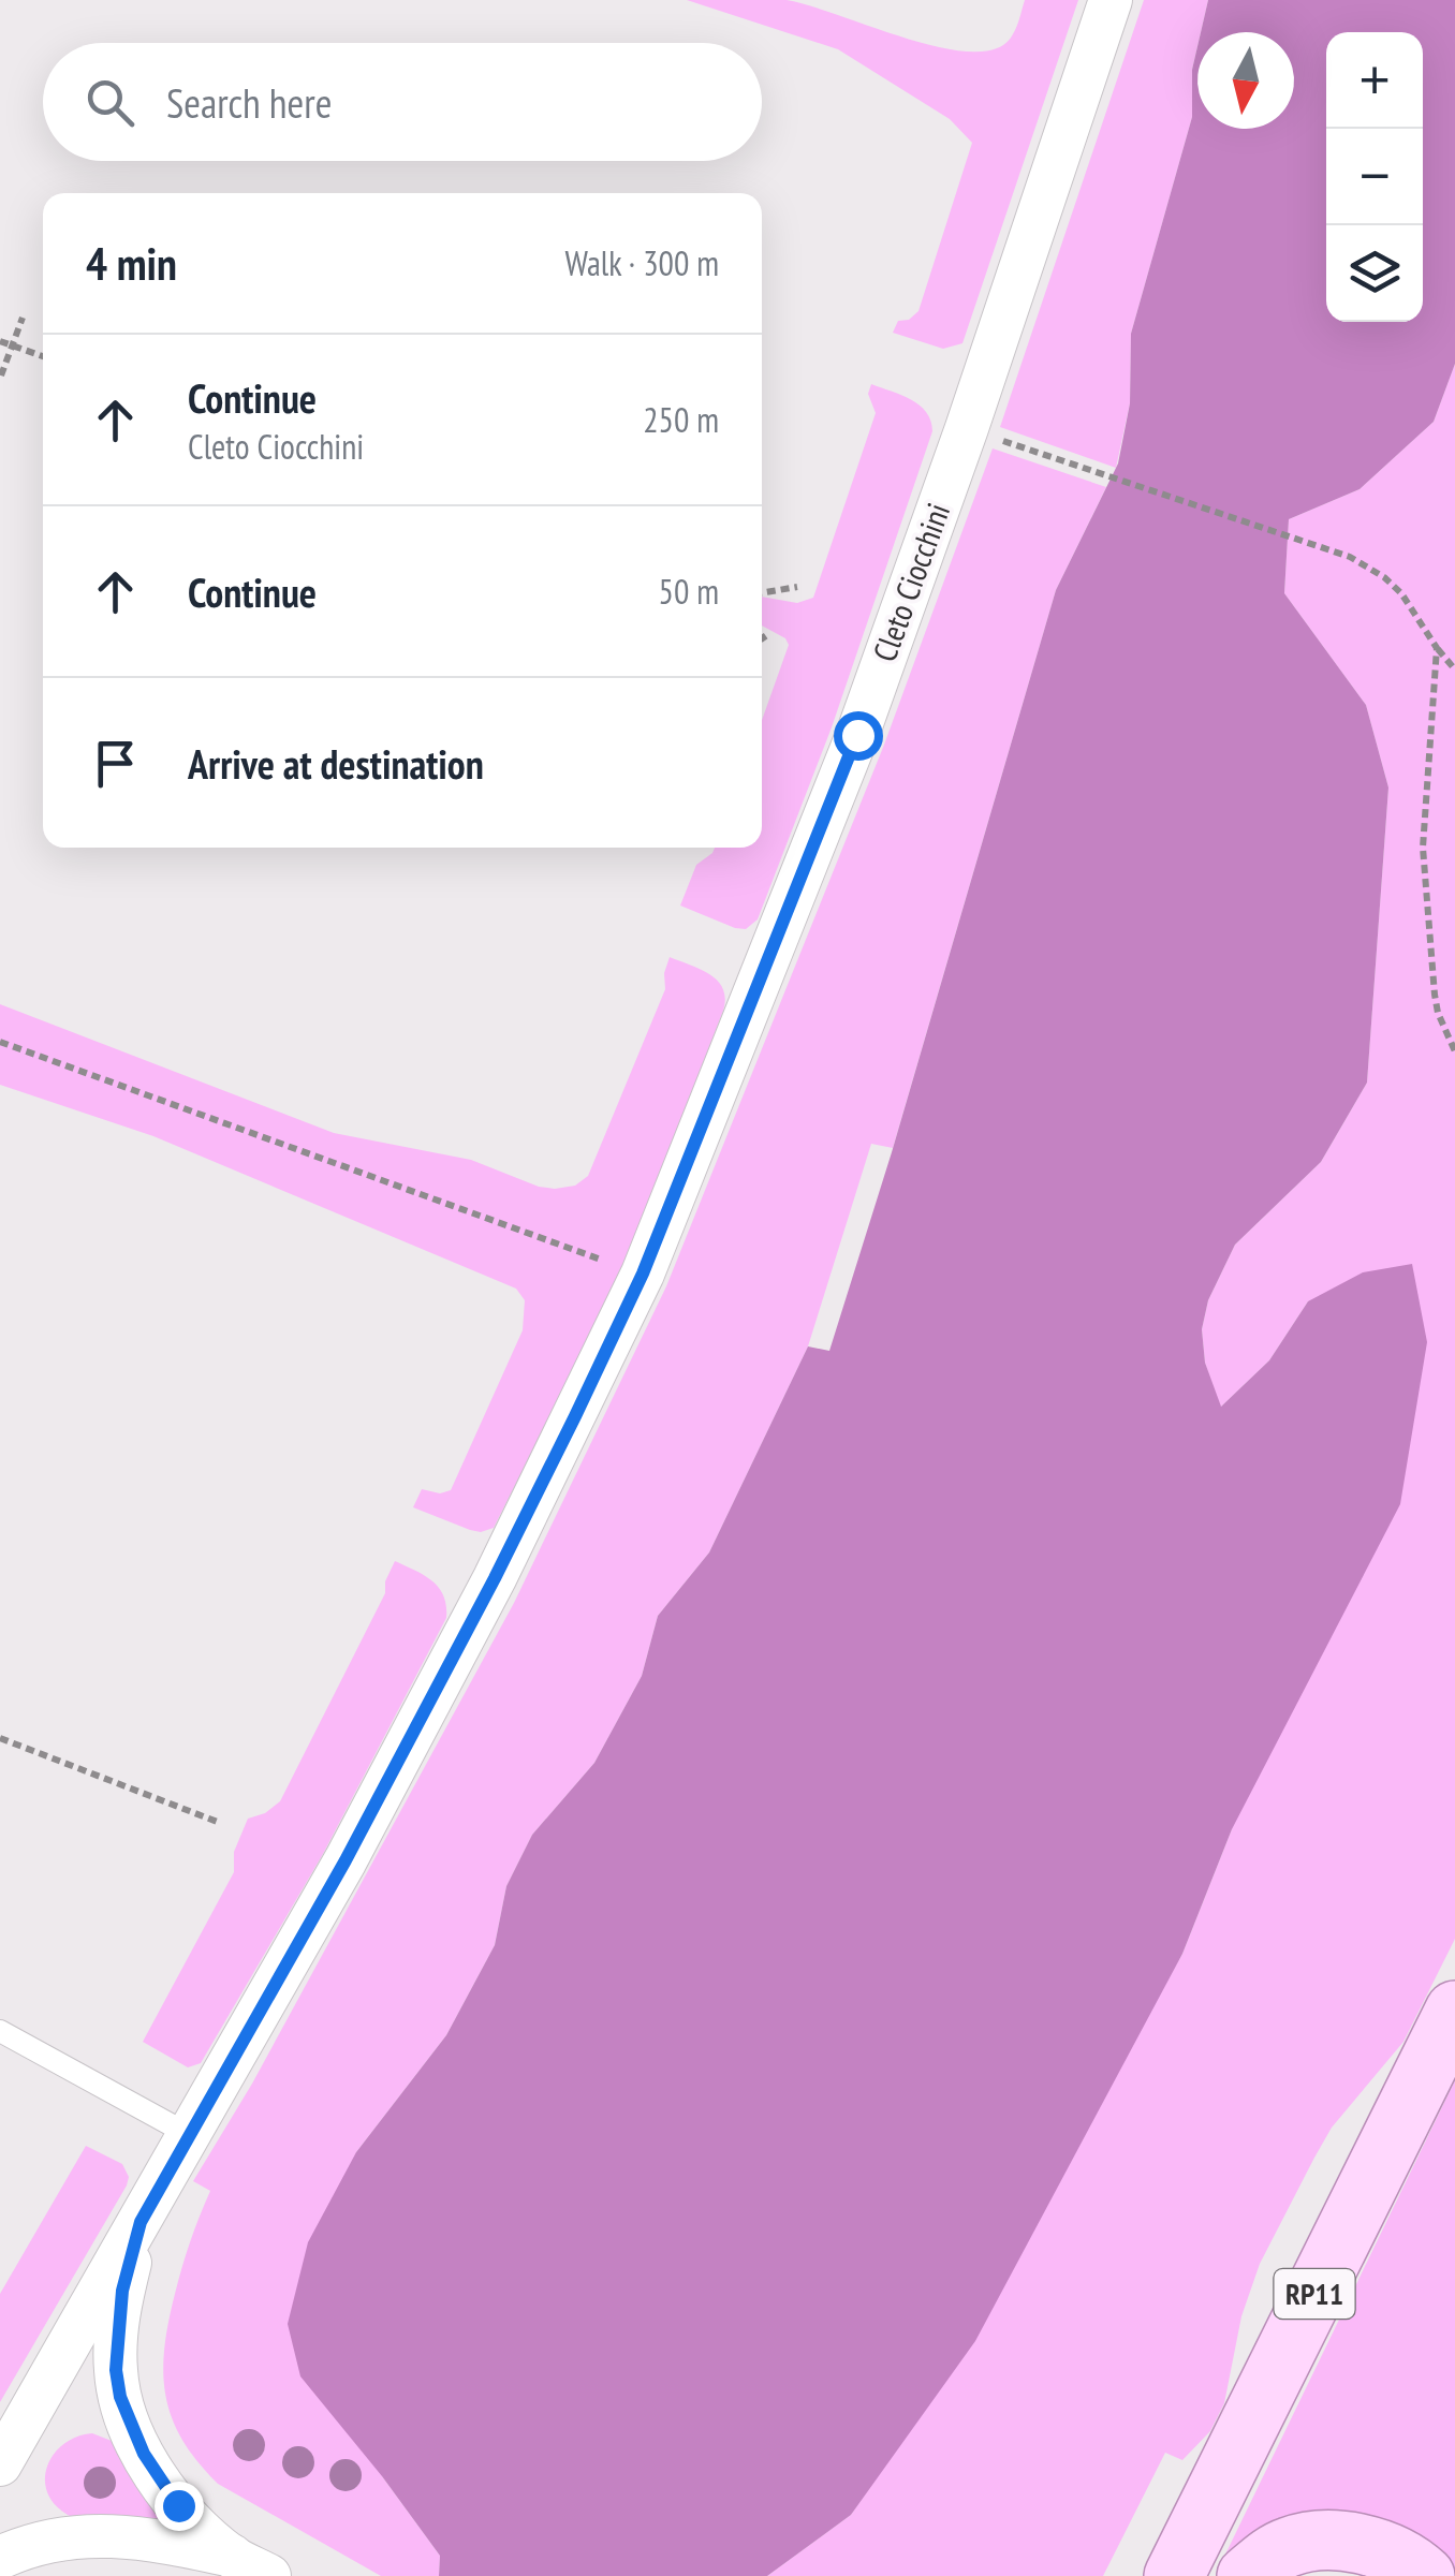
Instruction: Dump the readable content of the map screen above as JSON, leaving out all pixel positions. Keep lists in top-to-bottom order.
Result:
{
  "streets": {
    "main road": ["RP11"],
    "street": ["Cleto Ciocchini"]
  },
  "north": "bottom",
  "page": {
    "map_buttons": ["+", "−"],
    "search": "Search here",
    "heading": ["4 min", "Walk · 300 m"],
    "list": [
      ["Continue", "Cleto Ciocchini", "250 m"],
      ["Continue", "50 m"],
      "Arrive at destination"
    ]
  }
}
